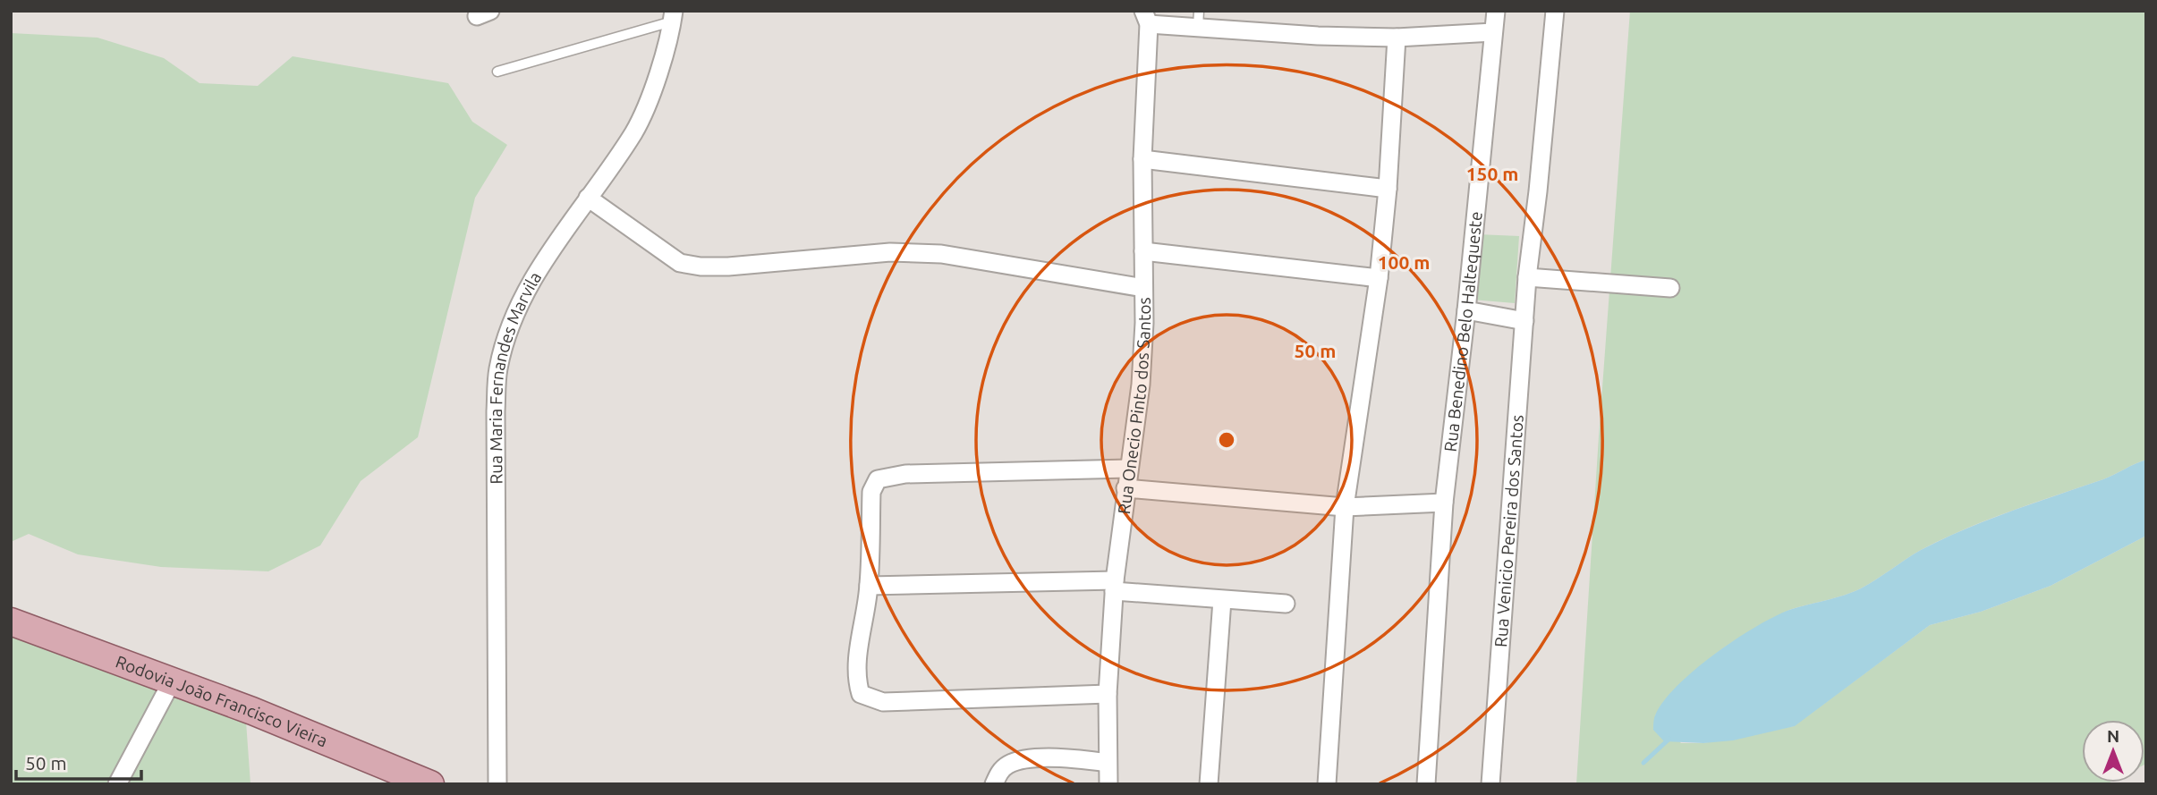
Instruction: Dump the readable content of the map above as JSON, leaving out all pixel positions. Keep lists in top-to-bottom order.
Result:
{
  "streets": {
    "main road": ["Rodovia João Francisco Vieira"],
    "street": [
      "Rua Benedino Belo Haltequeste",
      "Rua Maria Fernandes Marvila",
      "Rua Onecio Pinto dos Santos",
      "Rua Venicio Pereira dos Santos"
    ]
  },
  "crossings": [
    ["Rua Benedino Belo Haltequeste", "Rua Onecio Pinto dos Santos"]
  ],
  "scale_bar": "50 m",
  "north": "top",
  "rings": ["150 m", "100 m", "50 m"]
}
